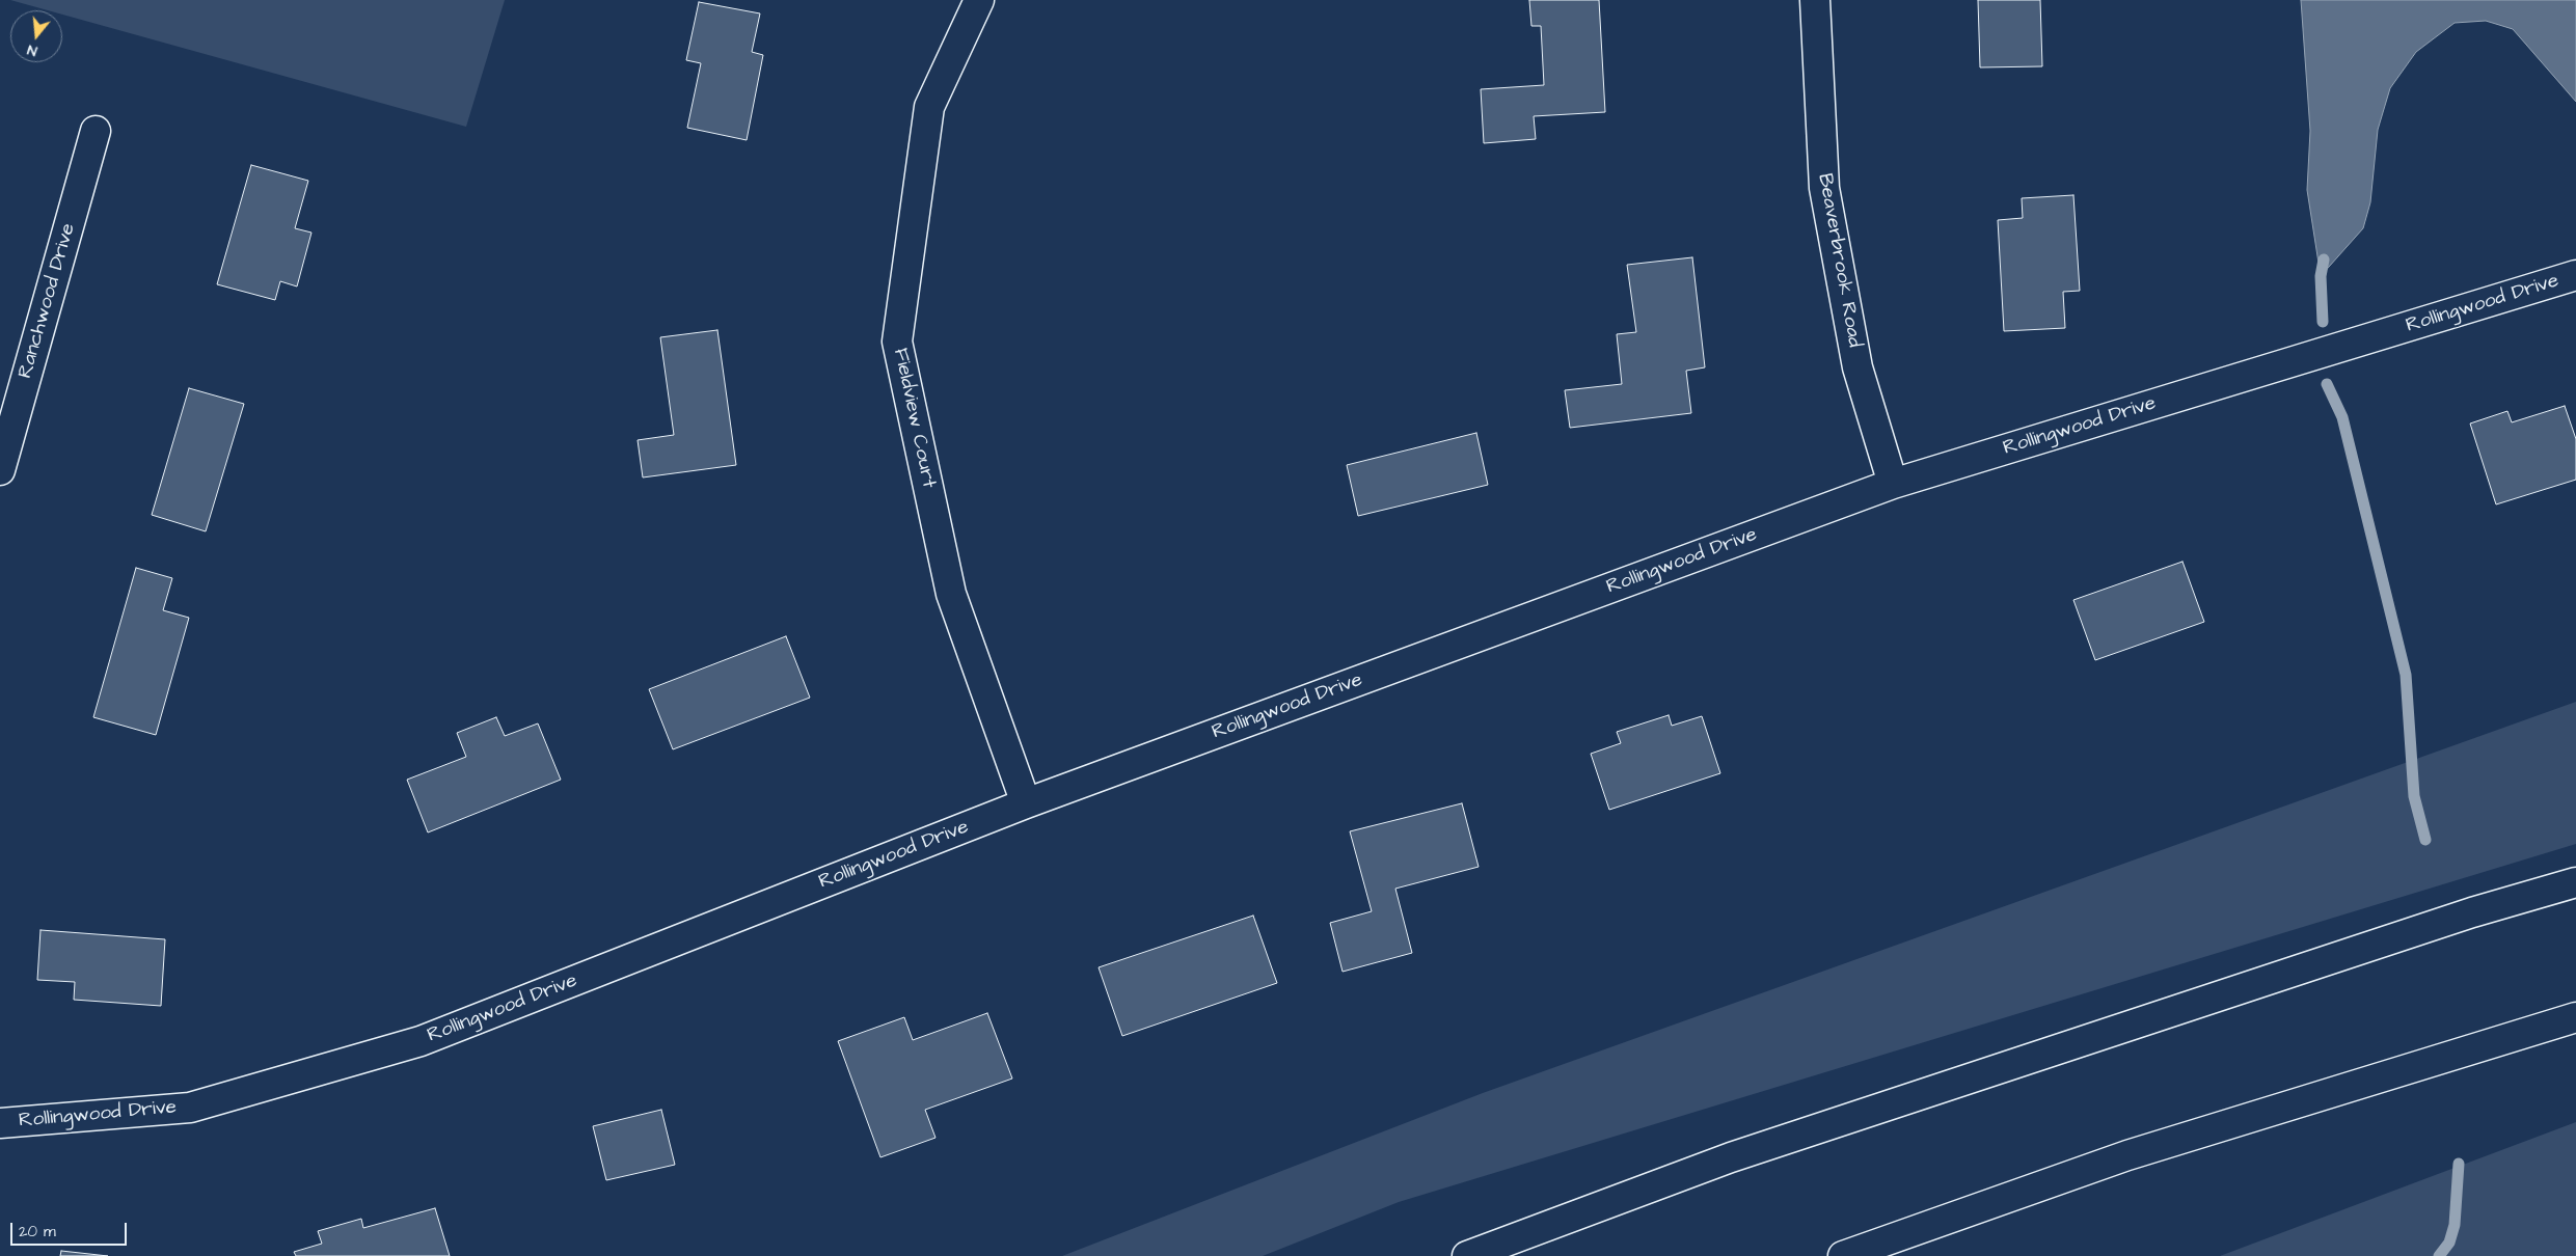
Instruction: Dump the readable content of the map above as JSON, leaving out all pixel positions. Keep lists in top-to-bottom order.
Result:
{
  "streets": {
    "main road": [
      "Beaverbrook Road",
      "Ranchwood Drive",
      "Rollingwood Drive",
      "Fieldview Court"
    ]
  },
  "crossings": [
    ["Beaverbrook Road", "Rollingwood Drive"],
    ["Rollingwood Drive", "Fieldview Court"]
  ],
  "scale_bar": "20 m",
  "north": "bottom"
}
